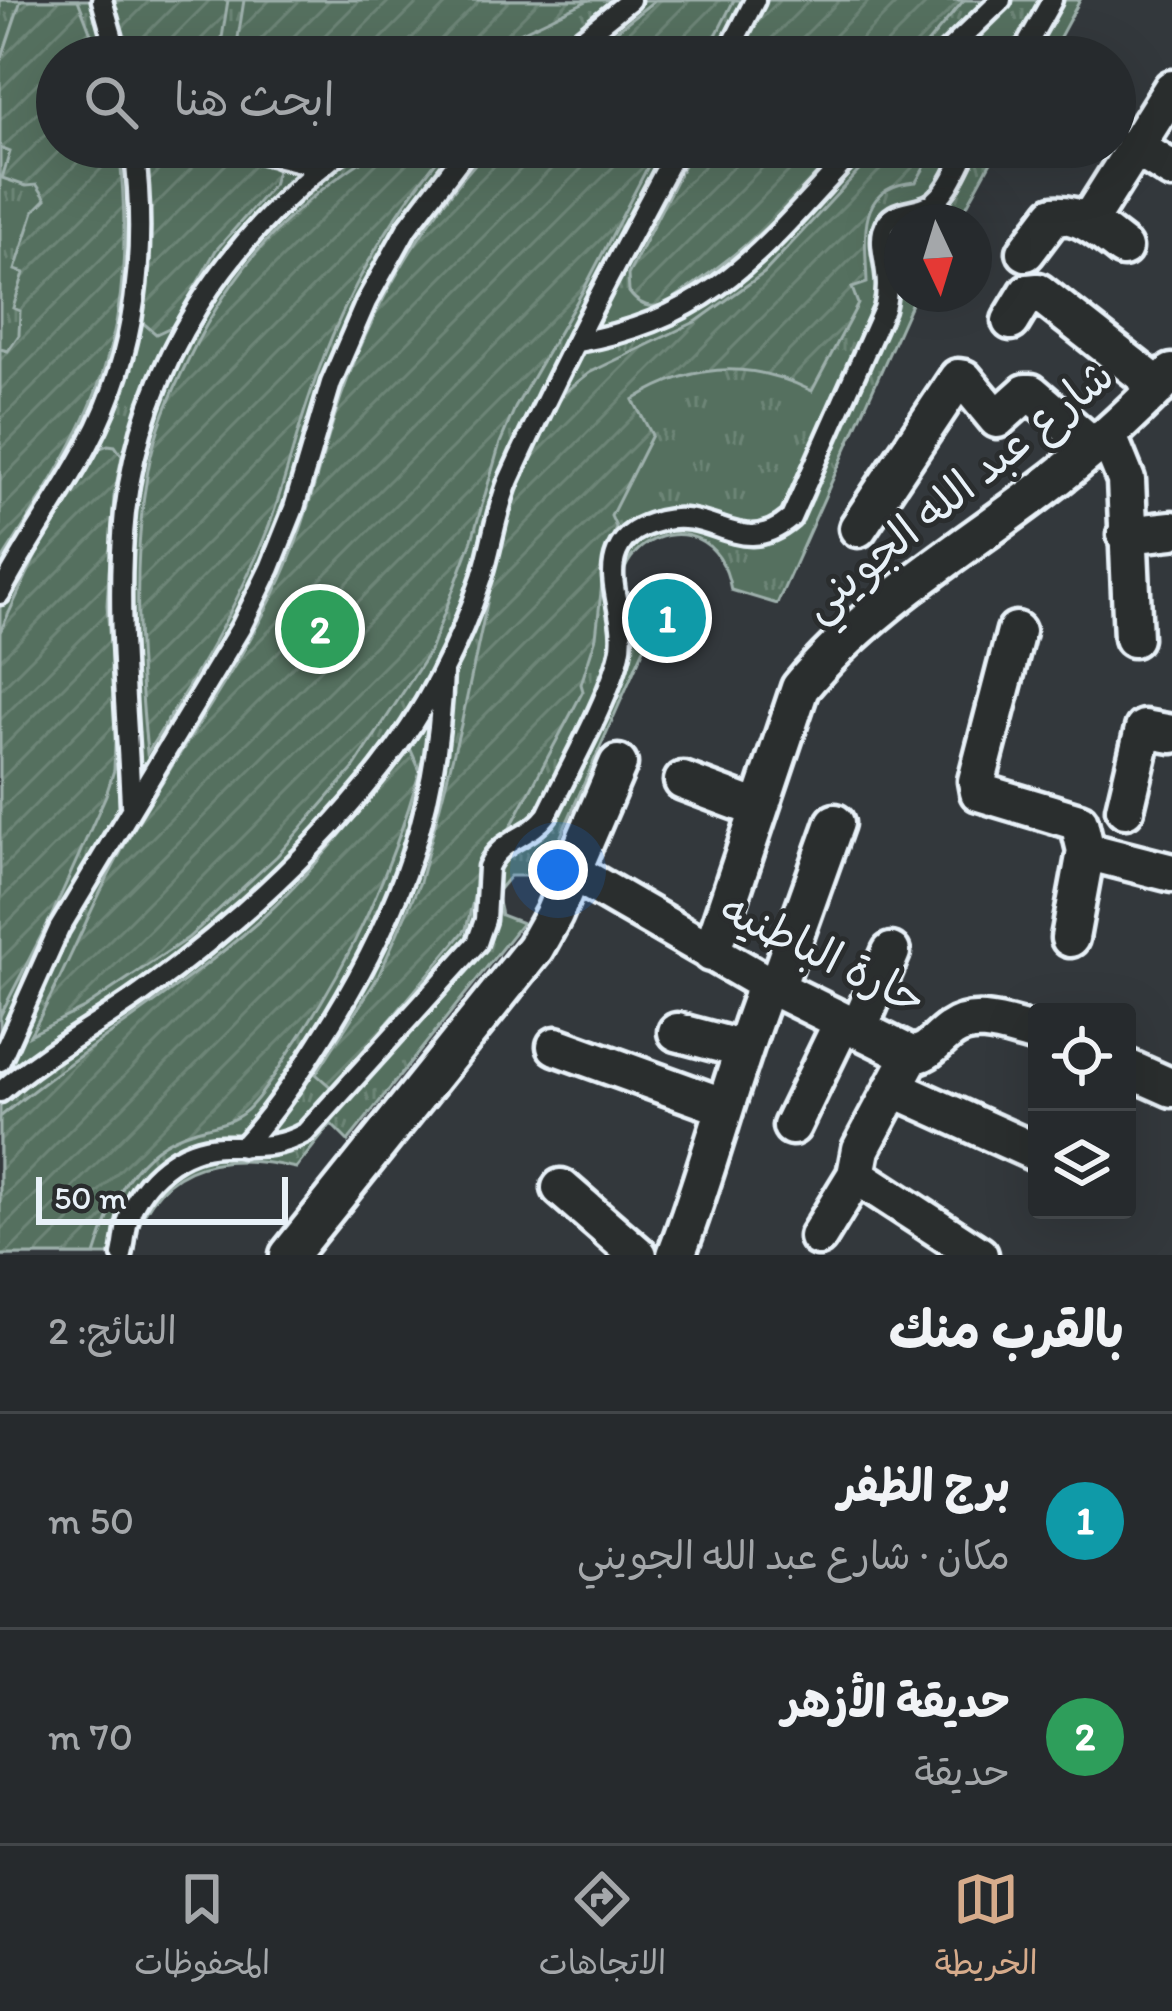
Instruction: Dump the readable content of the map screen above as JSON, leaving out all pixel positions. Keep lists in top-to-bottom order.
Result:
{
  "streets": {
    "street": ["شارع عبد الله الجويني", "حارة الباطنيه"]
  },
  "crossings": [
    ["شارع عبد الله الجويني", "حارة الباطنيه"]
  ],
  "scale_bar": "50 m",
  "north": "bottom",
  "page": {
    "search": "ابحث هنا",
    "pins": ["1", "2"],
    "scale": "50 m",
    "heading": ["بالقرب منك", "النتائج: 2"],
    "list": [
      {
        "mark": "1",
        "name": "برج الظفر",
        "note": "مكان · شارع عبد الله الجويني",
        "value": "50 m"
      },
      {
        "mark": "2",
        "name": "حديقة الأزهر",
        "note": "حديقة",
        "value": "70 m"
      }
    ],
    "nav": ["الخريطة", "الاتجاهات", "المحفوظات"]
  }
}
